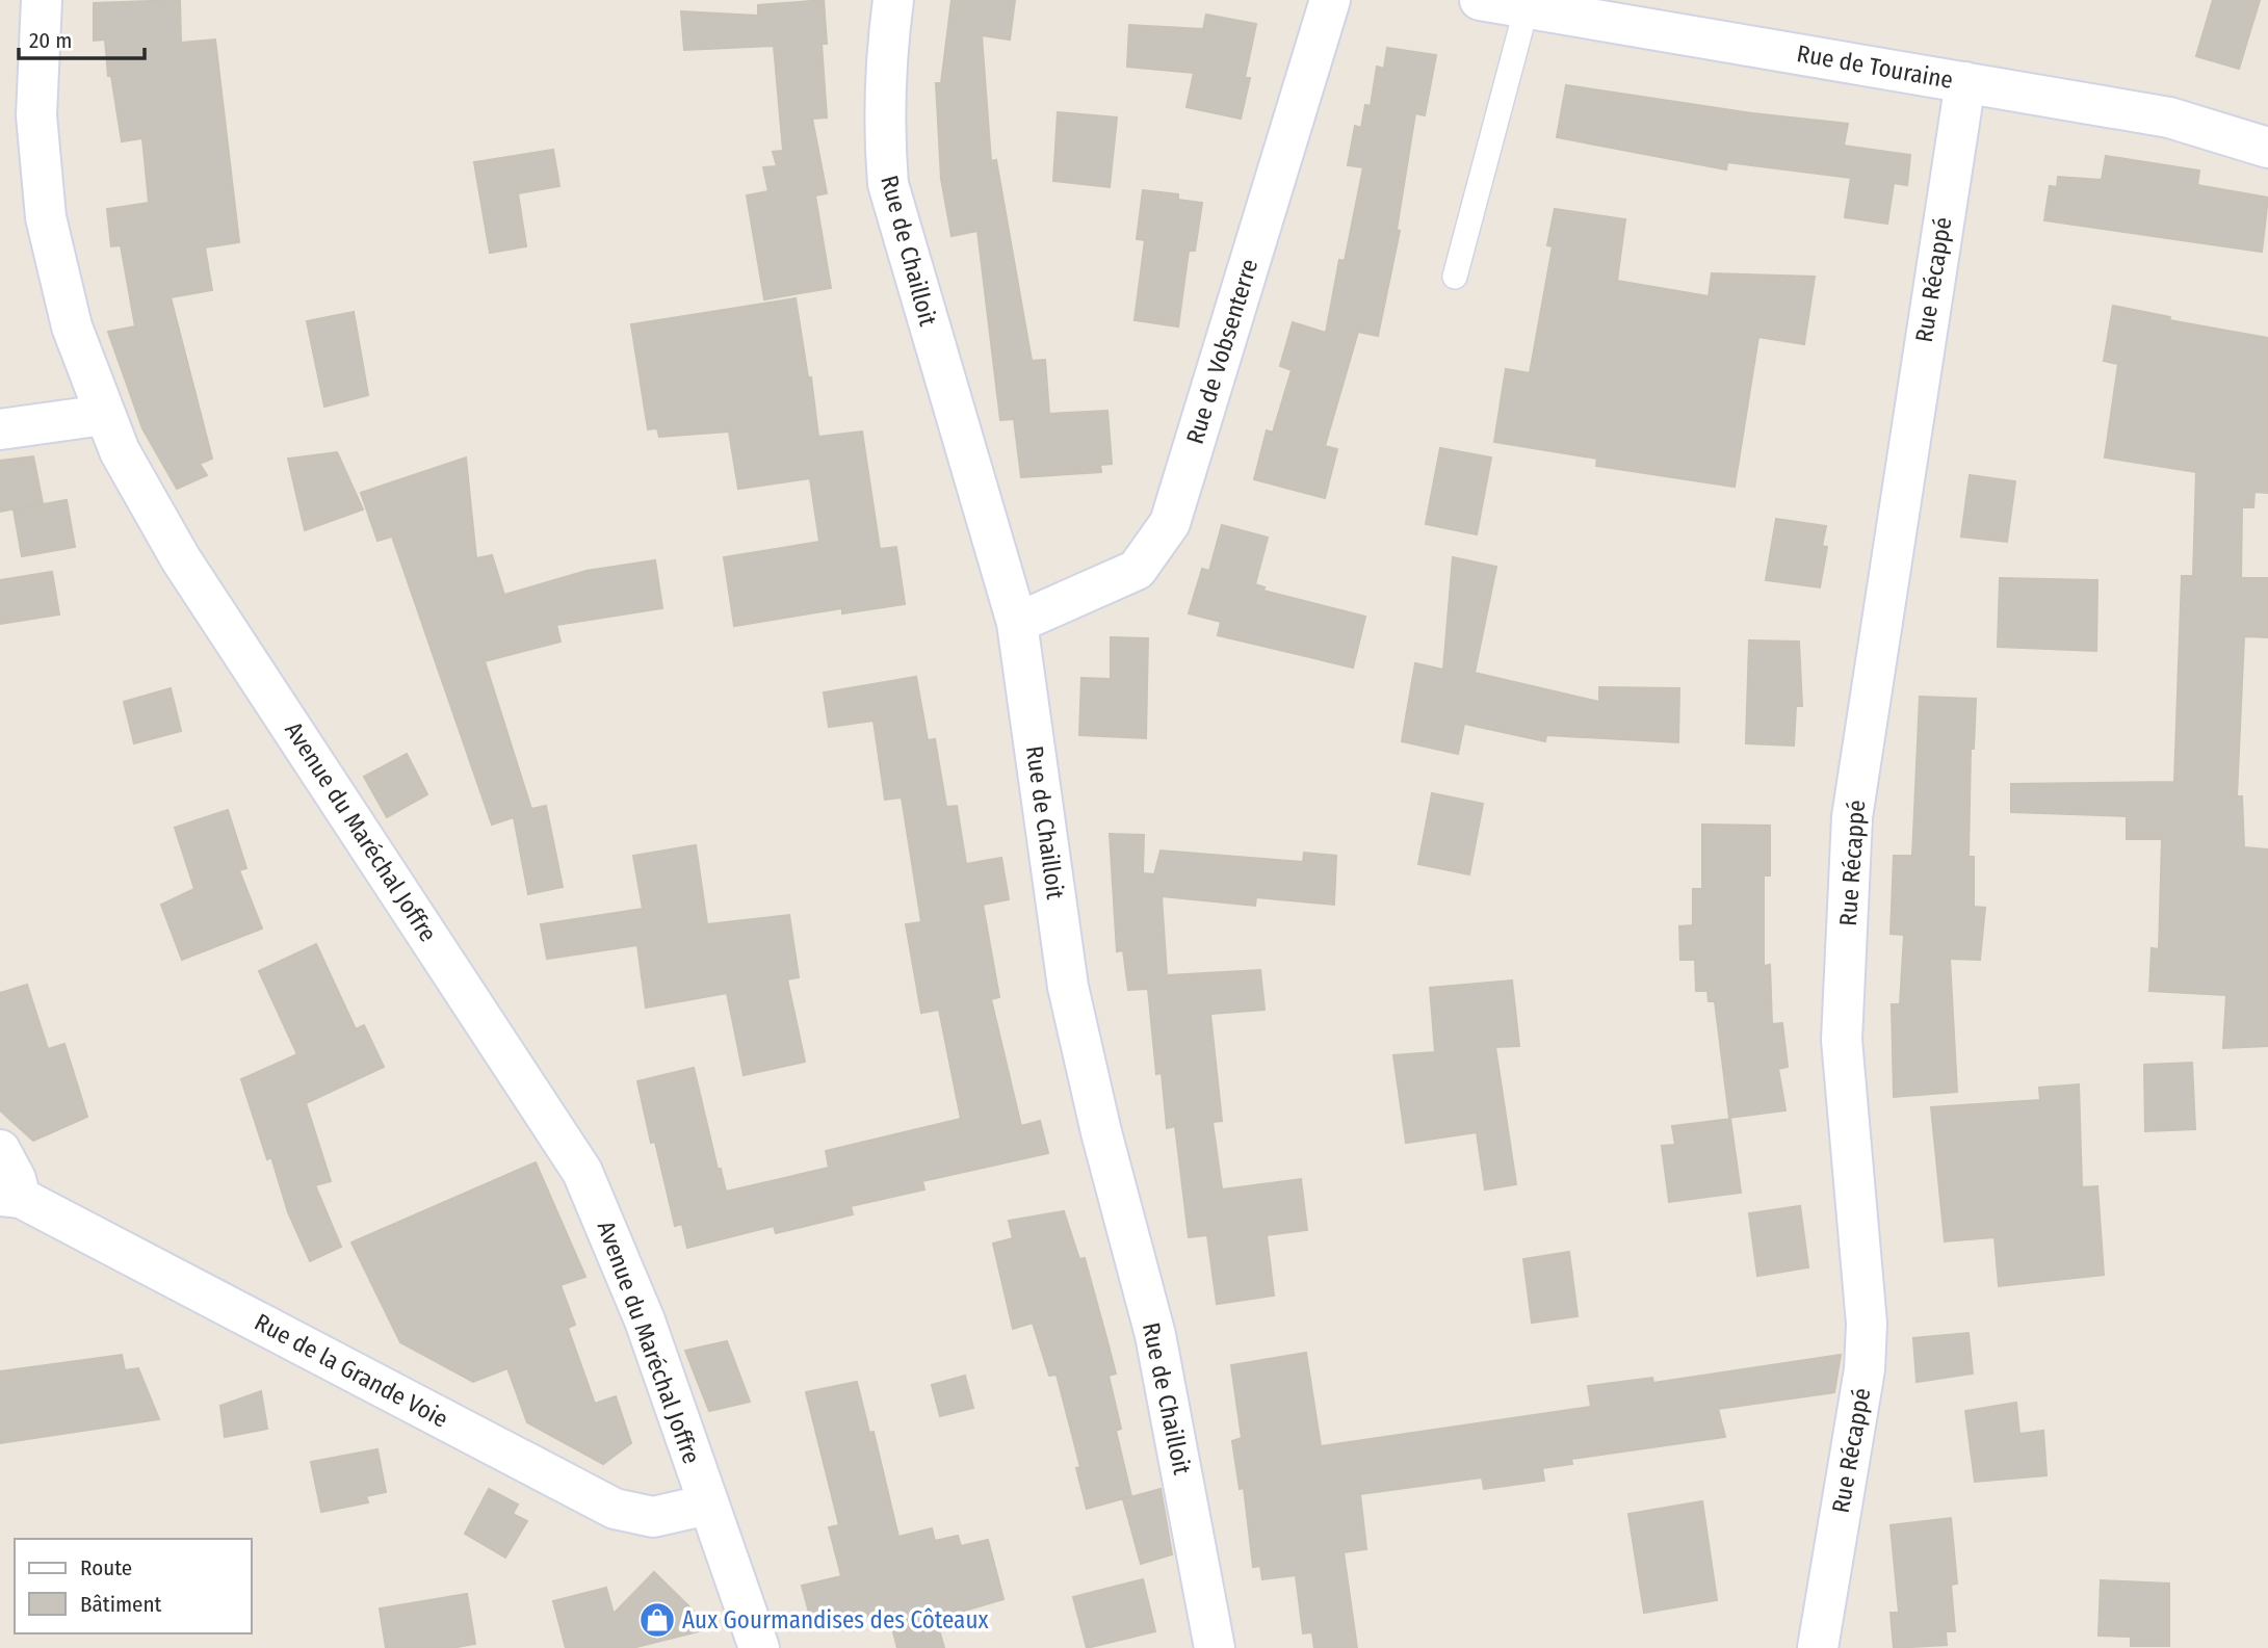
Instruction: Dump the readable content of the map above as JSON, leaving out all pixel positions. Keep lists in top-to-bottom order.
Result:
{
  "streets": {
    "street": [
      "Rue de Touraine",
      "Rue de Chailloit",
      "Rue Récappé",
      "Rue de Vobsenterre",
      "Avenue du Maréchal Joffre",
      "Rue de la Grande Voie"
    ]
  },
  "crossings": [
    ["Rue de Touraine", "Rue Récappé"],
    ["Rue de Chailloit", "Rue de Vobsenterre"],
    ["Avenue du Maréchal Joffre", "Rue de la Grande Voie"]
  ],
  "places": {
    "shop": ["Aux Gourmandises des Côteaux"]
  },
  "legend": ["Route", "Bâtiment"],
  "scale_bar": "20 m"
}
